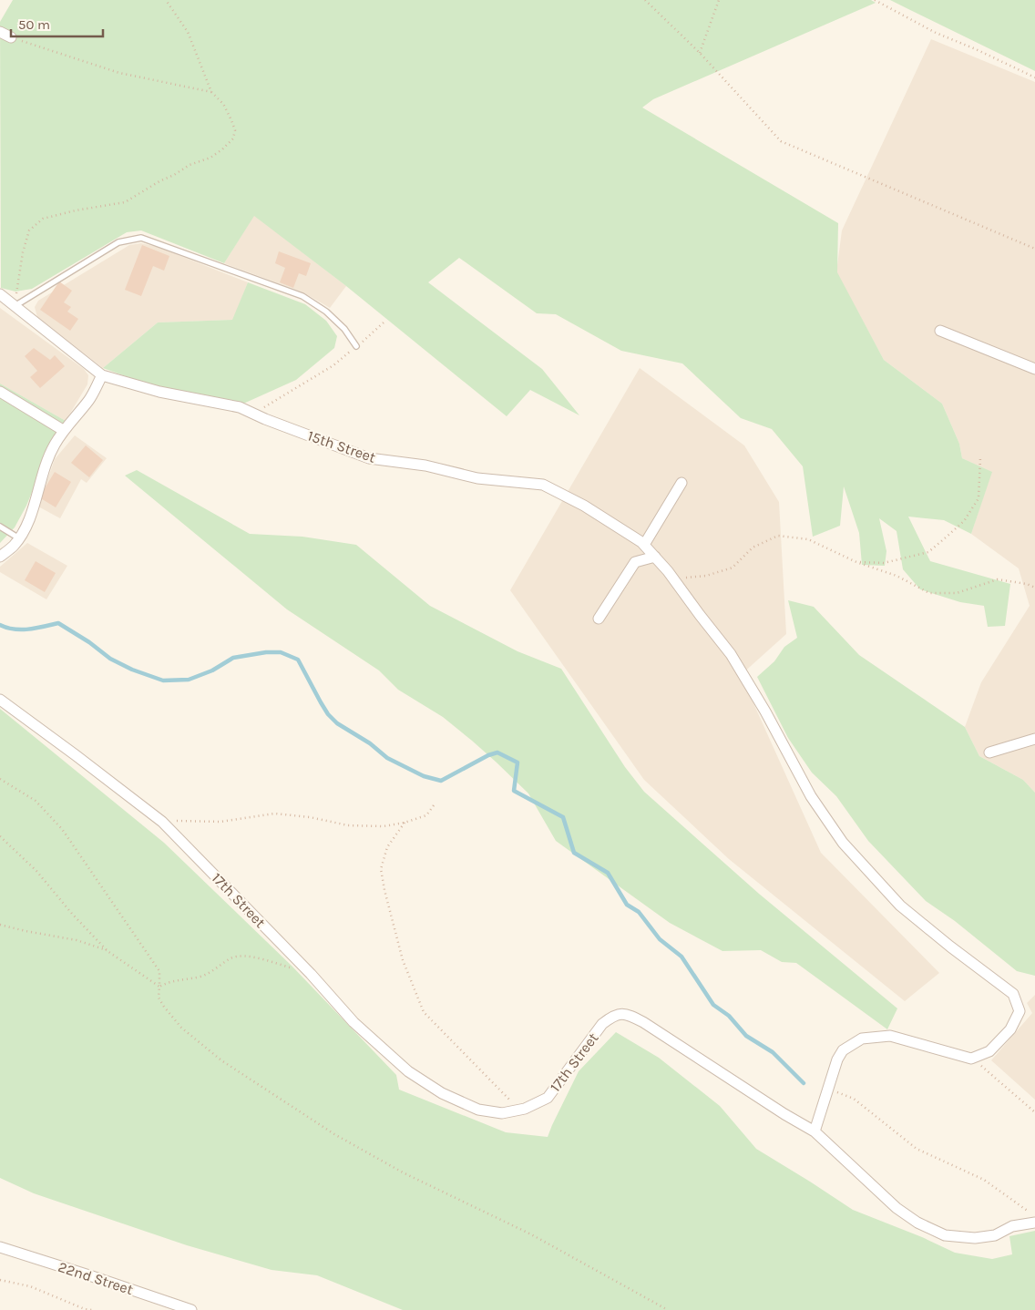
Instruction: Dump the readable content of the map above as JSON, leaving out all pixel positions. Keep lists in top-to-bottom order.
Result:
{
  "streets": {
    "street": ["15th Street", "17th Street", "22nd Street"]
  },
  "scale_bar": "50 m"
}
